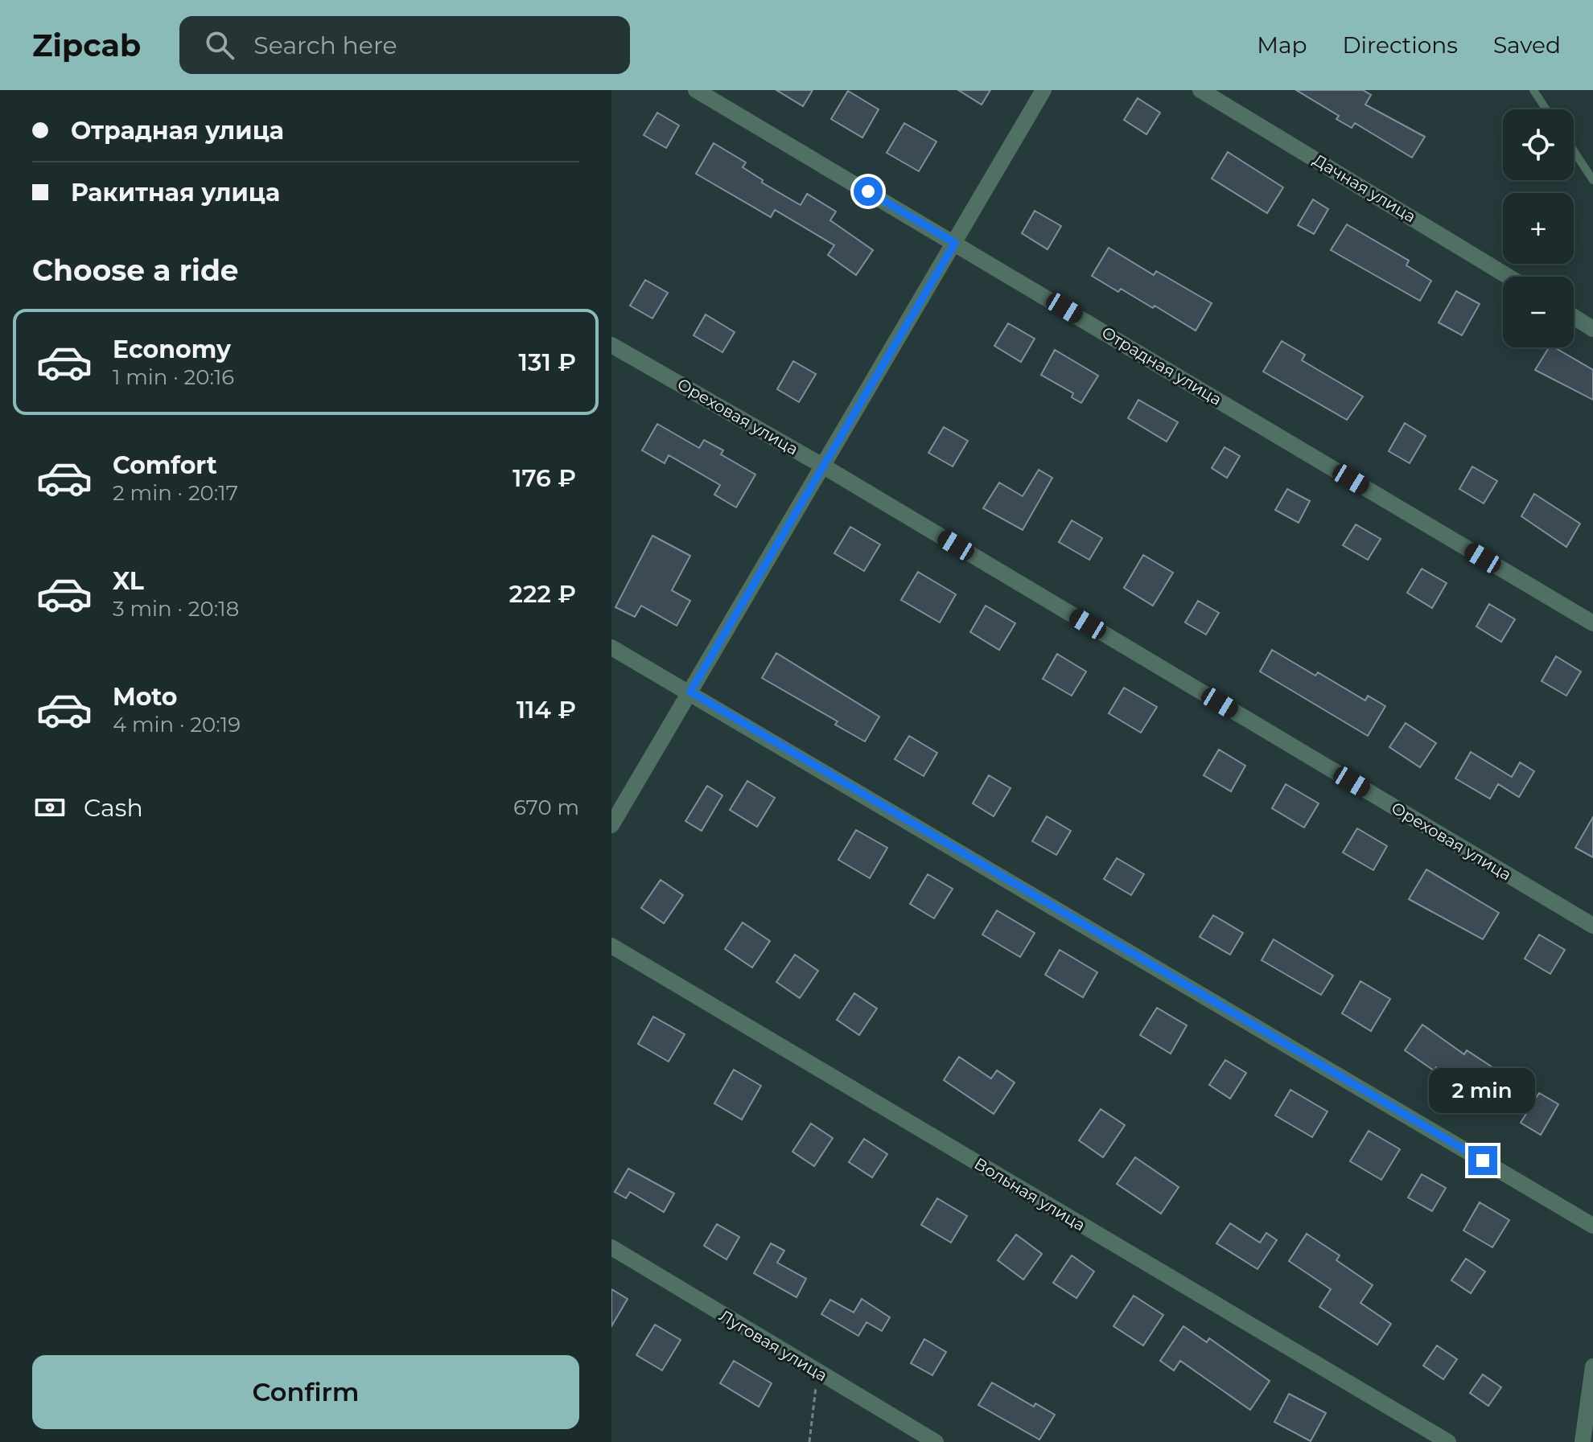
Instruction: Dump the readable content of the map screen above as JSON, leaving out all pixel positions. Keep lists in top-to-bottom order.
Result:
{
  "streets": {
    "street": [
      "Дачная улица",
      "Отрадная улица",
      "Ореховая улица",
      "Вольная улица",
      "Луговая улица"
    ]
  },
  "page": {
    "header": "Zipcab",
    "search": "Search here",
    "nav": ["Map", "Directions", "Saved"],
    "banner": ["Отрадная улица", "Ракитная улица"],
    "map_buttons": ["+", "−"],
    "heading": "Choose a ride",
    "list": [
      {
        "name": "Economy",
        "note": "1 min · 20:16",
        "value": "131 ₽"
      },
      {
        "name": "Comfort",
        "note": "2 min · 20:17",
        "value": "176 ₽"
      },
      {
        "name": "XL",
        "note": "3 min · 20:18",
        "value": "222 ₽"
      },
      {
        "name": "Moto",
        "note": "4 min · 20:19",
        "value": "114 ₽"
      }
    ],
    "pay": ["Cash", "670 m"],
    "bubble": "2 min",
    "buttons": "Confirm"
  }
}
